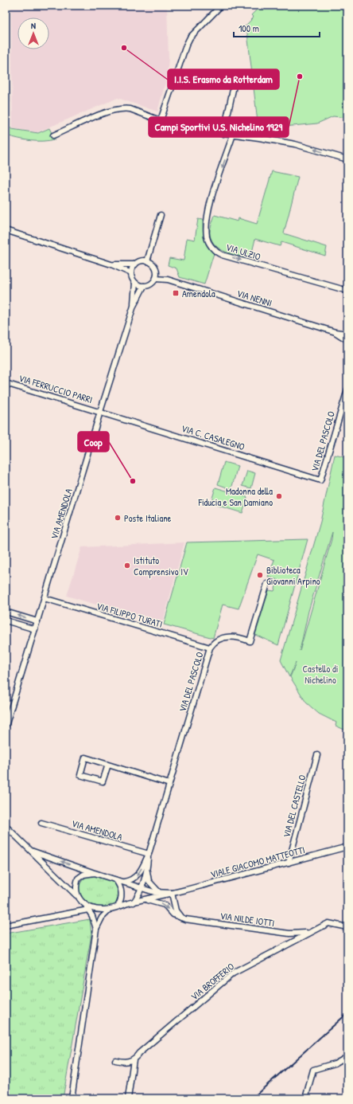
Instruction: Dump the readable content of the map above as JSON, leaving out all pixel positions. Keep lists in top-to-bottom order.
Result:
{
  "streets": {
    "street": [
      "VIA ULZIO",
      "VIA NENNI",
      "VIA FERRUCCIO PARRI",
      "VIA C. CASALEGNO",
      "VIA DEL PASCOLO",
      "VIA AMENDOLA",
      "VIA FILIPPO TURATI",
      "VIA DEL CASTELLO",
      "VIALE GIACOMO MATTEOTTI",
      "VIA NILDE IOTTI",
      "VIA BROFFERIO"
    ]
  },
  "crossings": [
    ["VIA NENNI", "VIA AMENDOLA"],
    ["VIA FERRUCCIO PARRI", "VIA C. CASALEGNO"],
    ["VIA FERRUCCIO PARRI", "VIA AMENDOLA"],
    ["VIA C. CASALEGNO", "VIA DEL PASCOLO"],
    ["VIA C. CASALEGNO", "VIA AMENDOLA"],
    ["VIA DEL PASCOLO", "VIA AMENDOLA"],
    ["VIA DEL PASCOLO", "VIA FILIPPO TURATI"],
    ["VIA DEL PASCOLO", "VIALE GIACOMO MATTEOTTI"],
    ["VIA AMENDOLA", "VIA FILIPPO TURATI"],
    ["VIA DEL CASTELLO", "VIALE GIACOMO MATTEOTTI"],
    ["VIA NILDE IOTTI", "VIA BROFFERIO"]
  ],
  "parks": ["Castello di Nichelino"],
  "places": {
    "other": [
      "I.I.S. Erasmo da Rotterdam",
      "Campi Sportivi U.S. Nichelino 1929",
      "Coop",
      "Madonna della Fiducia e San Damiano",
      "Poste Italiane",
      "Istituto Comprensivo IV",
      "Biblioteca Giovanni Arpino"
    ],
    "transit": ["Amendola"]
  },
  "scale_bar": "100 m",
  "north": "top"
}
